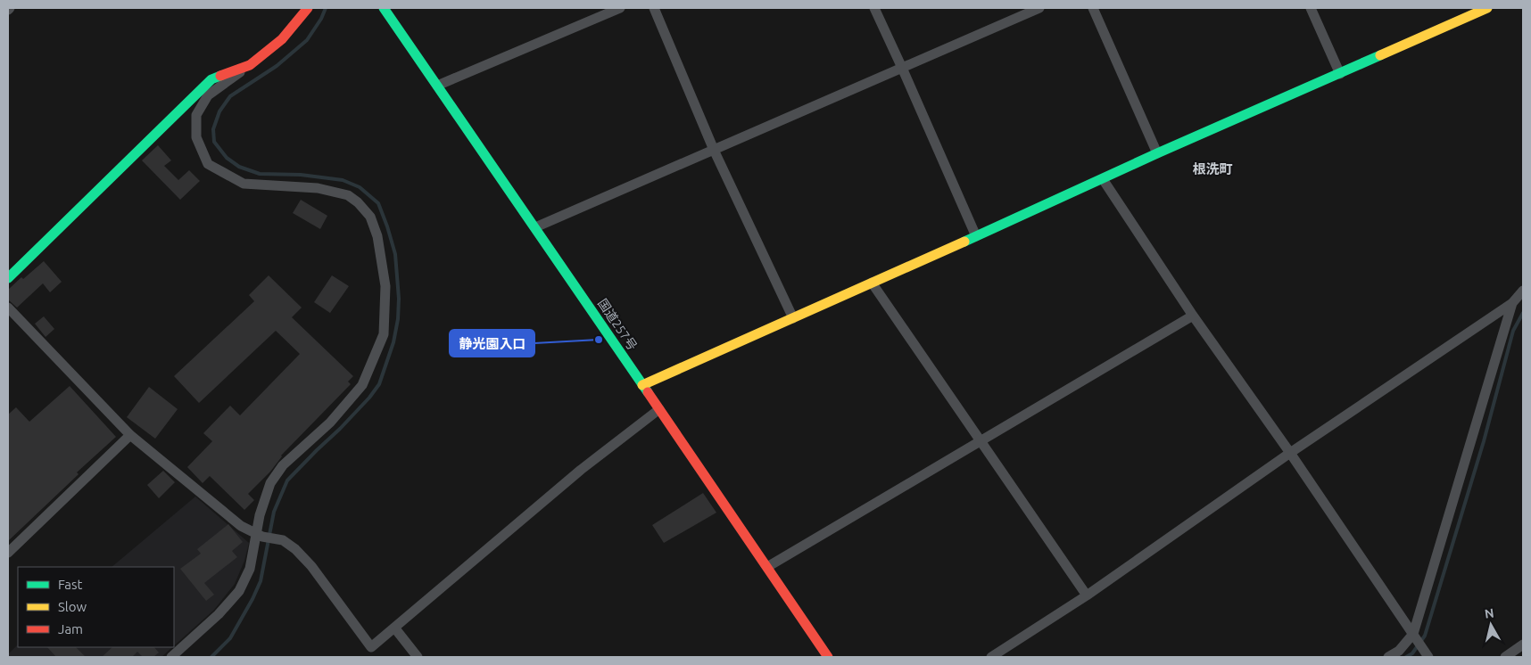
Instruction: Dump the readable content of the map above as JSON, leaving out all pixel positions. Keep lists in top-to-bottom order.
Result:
{
  "streets": {
    "main road": ["国道257号"]
  },
  "districts": ["根洗町"],
  "places": ["静光園入口"],
  "legend": ["Fast", "Slow", "Jam"],
  "north": "top"
}
